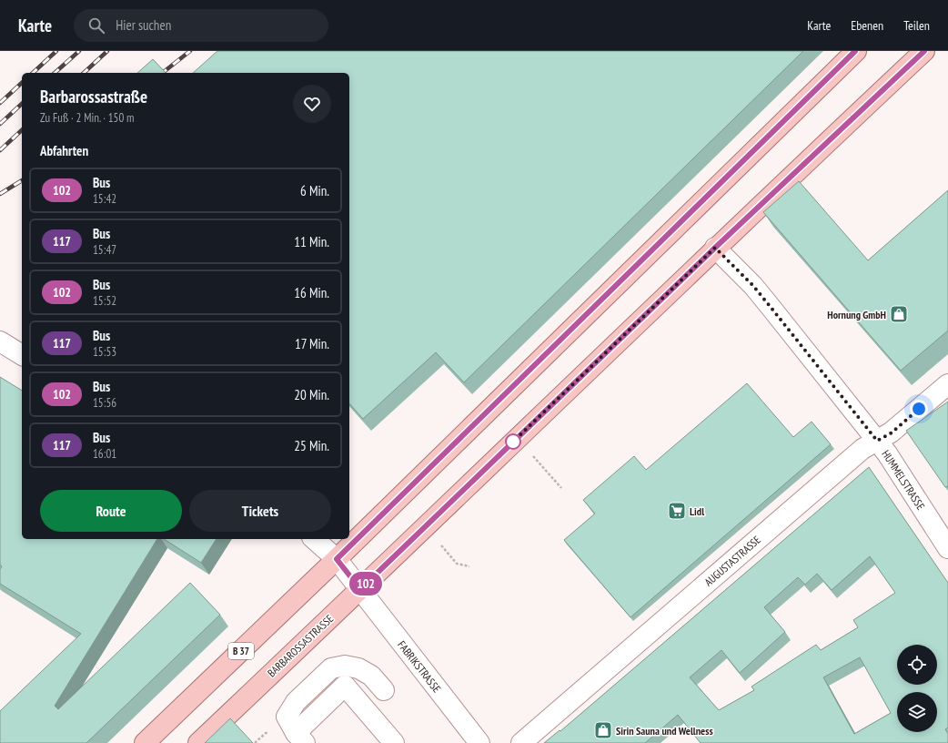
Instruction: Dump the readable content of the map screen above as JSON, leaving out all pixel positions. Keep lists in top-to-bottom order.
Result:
{
  "streets": {
    "main road": ["BARBAROSSASTRASSE", "B 37"],
    "street": ["HUMMELSTRASSE", "AUGUSTASTRASSE", "FABRIKSTRASSE"]
  },
  "crossings": [
    ["HUMMELSTRASSE", "AUGUSTASTRASSE"],
    ["HUMMELSTRASSE", "BARBAROSSASTRASSE"],
    ["BARBAROSSASTRASSE", "FABRIKSTRASSE"],
    ["B 37", "FABRIKSTRASSE"]
  ],
  "places": {
    "shop": ["Hornung GmbH", "Sirin Sauna und Wellness"],
    "supermarket": ["Lidl"]
  },
  "lines": ["bus line 102"],
  "page": {
    "header": "Karte",
    "search": "Hier suchen",
    "nav": ["Karte", "Ebenen", "Teilen"],
    "on_map": "102",
    "heading": [
      ["Barbarossastraße", "Zu Fuß · 2 Min. · 150 m"],
      "Abfahrten"
    ],
    "list": [
      {
        "mark": "102",
        "name": "Bus",
        "note": "15:42",
        "value": "6 Min."
      },
      {
        "mark": "117",
        "name": "Bus",
        "note": "15:47",
        "value": "11 Min."
      },
      {
        "mark": "102",
        "name": "Bus",
        "note": "15:52",
        "value": "16 Min."
      },
      {
        "mark": "117",
        "name": "Bus",
        "note": "15:53",
        "value": "17 Min."
      },
      {
        "mark": "102",
        "name": "Bus",
        "note": "15:56",
        "value": "20 Min."
      },
      {
        "mark": "117",
        "name": "Bus",
        "note": "16:01",
        "value": "25 Min."
      }
    ],
    "buttons": ["Route", "Tickets"]
  }
}
